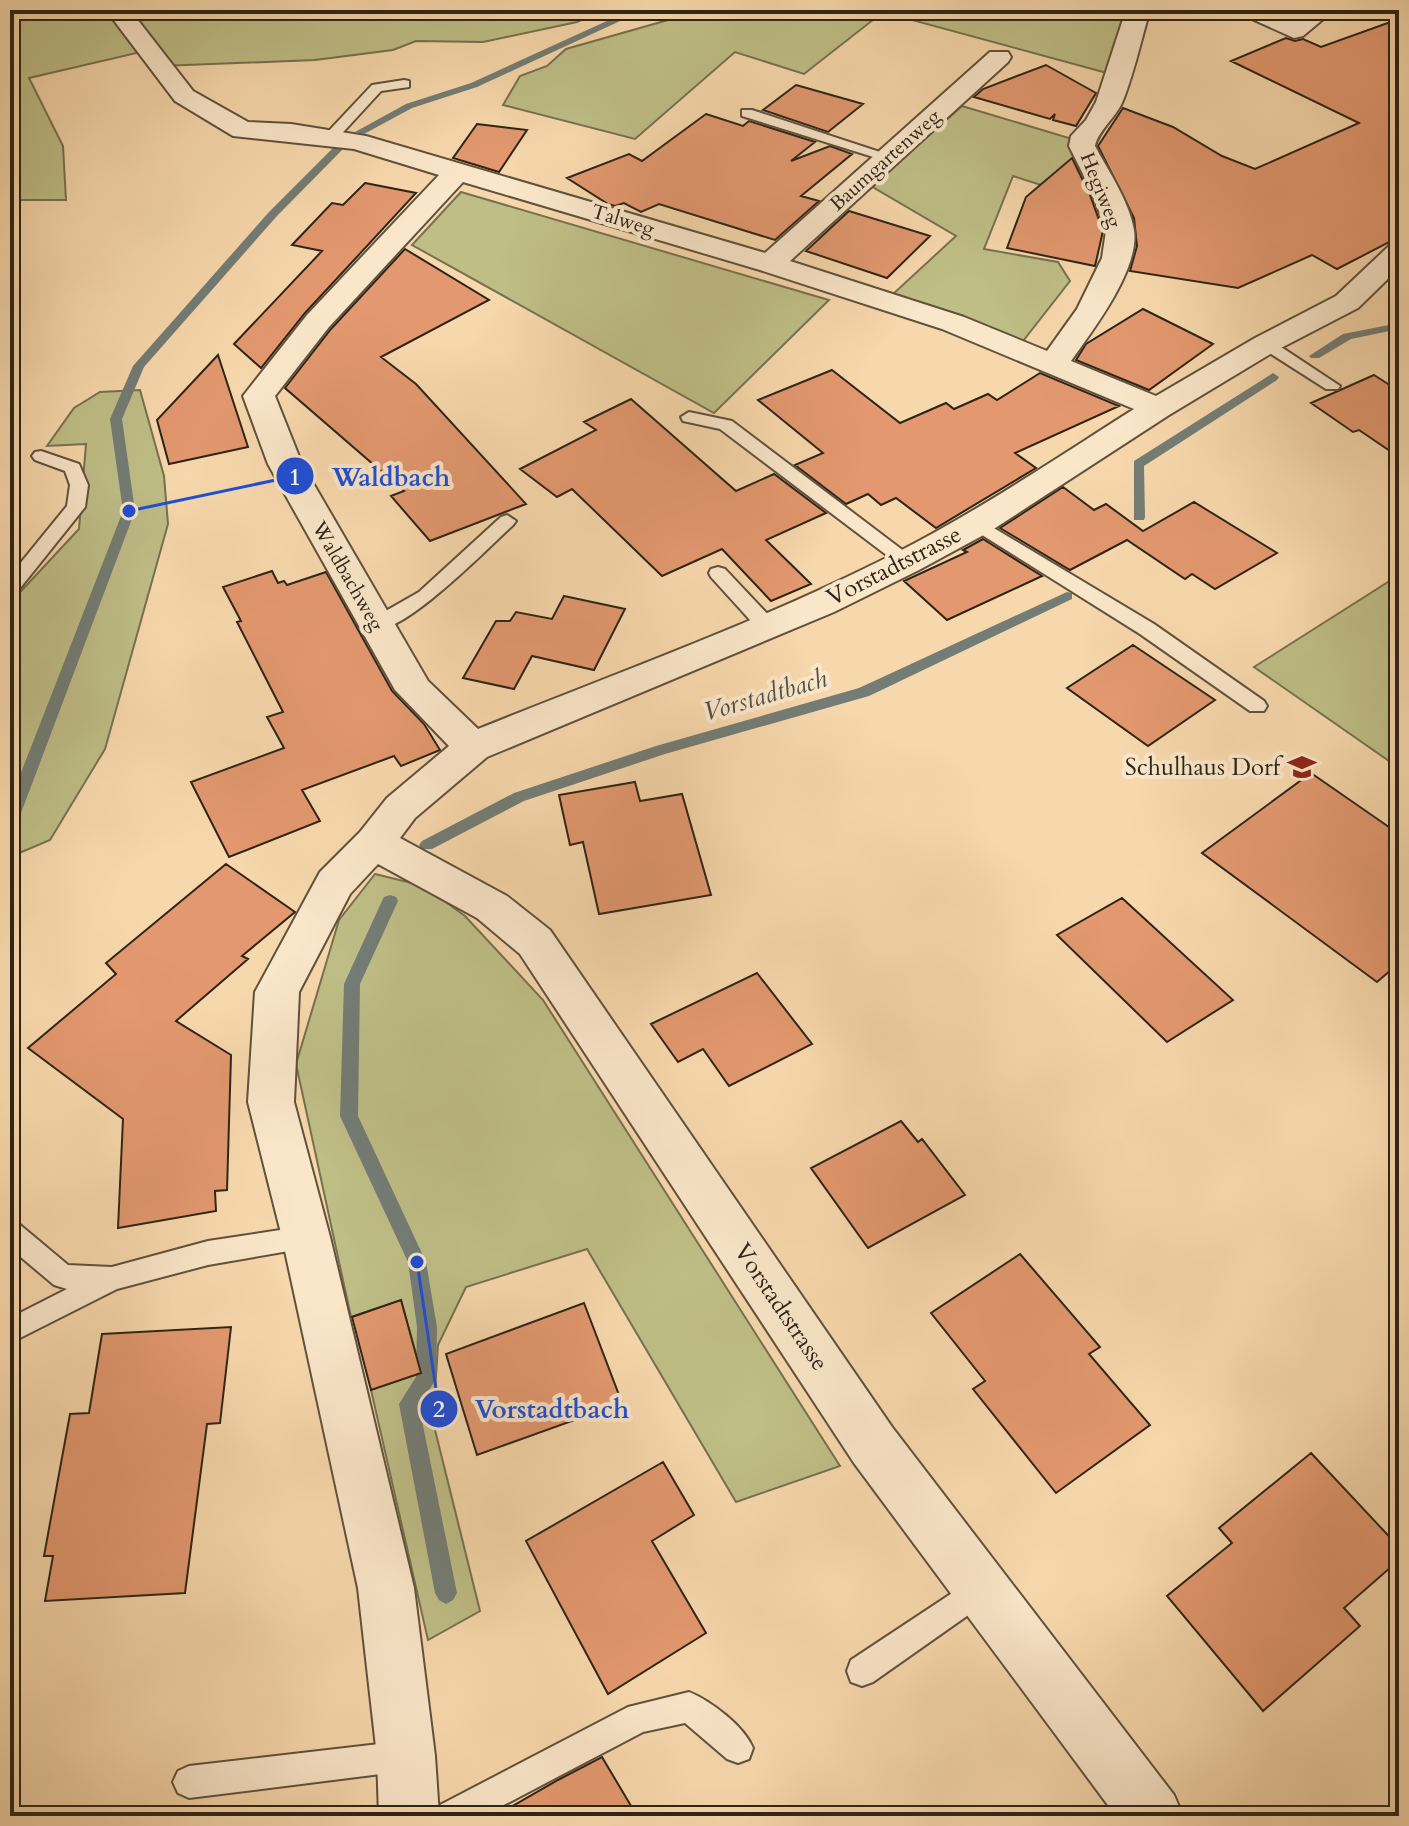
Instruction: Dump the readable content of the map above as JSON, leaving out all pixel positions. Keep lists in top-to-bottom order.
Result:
{
  "streets": {
    "street": [
      "Baumgartenweg",
      "Hegiweg",
      "Talweg",
      "Vorstadtstrasse",
      "Waldbachweg"
    ]
  },
  "crossings": [
    ["Baumgartenweg", "Talweg"],
    ["Hegiweg", "Talweg"],
    ["Talweg", "Vorstadtstrasse"],
    ["Talweg", "Waldbachweg"],
    ["Vorstadtstrasse", "Waldbachweg"]
  ],
  "water": ["Vorstadtbach"],
  "places": {
    "other": ["Waldbach", "Vorstadtbach"],
    "school or university": ["Schulhaus Dorf"]
  }
}
